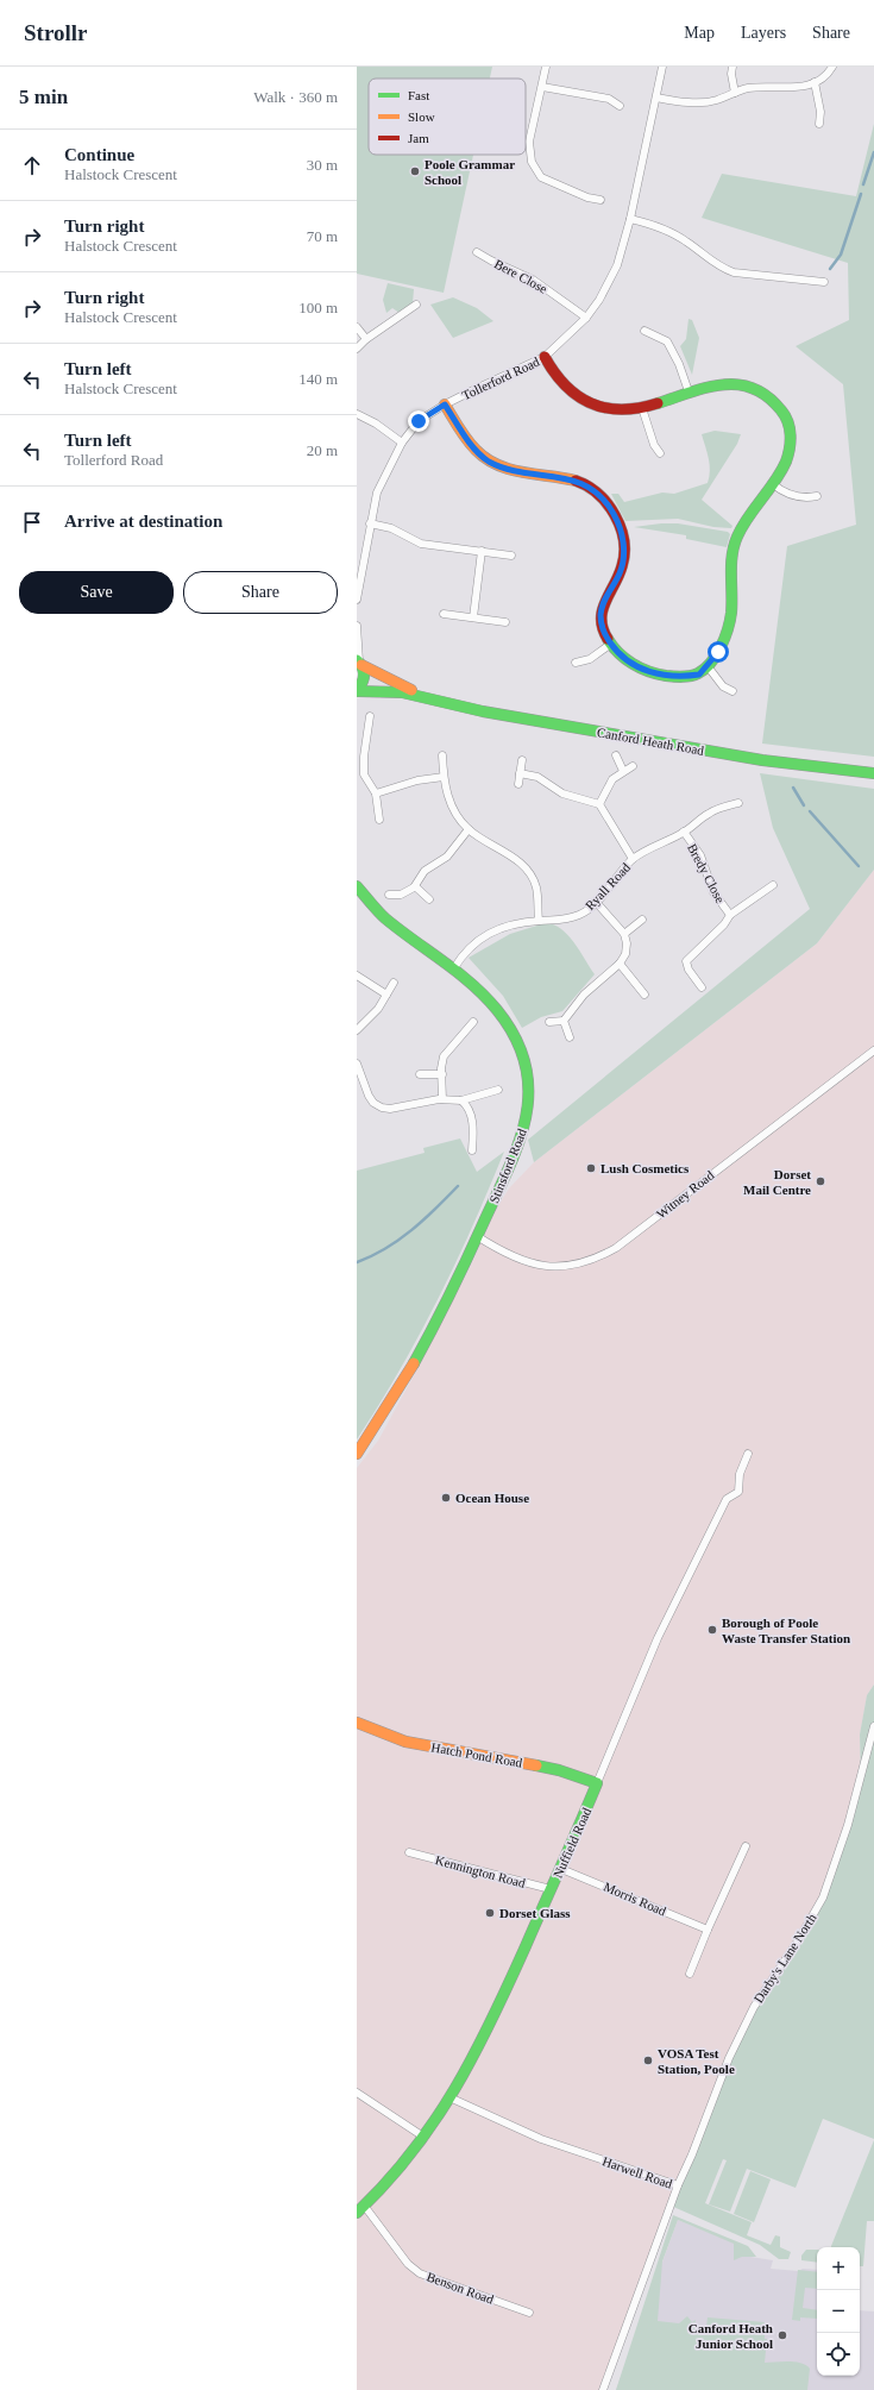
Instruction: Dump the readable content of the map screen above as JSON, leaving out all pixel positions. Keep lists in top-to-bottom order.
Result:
{
  "streets": {
    "street": [
      "Bere Close",
      "Tollerford Road",
      "Canford Heath Road",
      "Bredy Close",
      "Ryall Road",
      "Stinsford Road",
      "Witney Road",
      "Hatch Pond Road",
      "Nuffield Road",
      "Kennington Road",
      "Morris Road",
      "Darby's Lane North",
      "Harwell Road",
      "Benson Road"
    ]
  },
  "crossings": [
    ["Bere Close", "Tollerford Road"],
    ["Bredy Close", "Ryall Road"],
    ["Ryall Road", "Stinsford Road"],
    ["Stinsford Road", "Witney Road"],
    ["Hatch Pond Road", "Nuffield Road"],
    ["Nuffield Road", "Kennington Road"],
    ["Nuffield Road", "Morris Road"],
    ["Nuffield Road", "Harwell Road"],
    ["Nuffield Road", "Benson Road"],
    ["Darby's Lane North", "Harwell Road"]
  ],
  "places": [
    "Poole Grammar School",
    "Lush Cosmetics",
    "Dorset Mail Centre",
    "Ocean House",
    "Borough of Poole Waste Transfer Station",
    "Dorset Glass",
    "VOSA Test Station, Poole",
    "Canford Heath Junior School"
  ],
  "legend": ["Fast", "Slow", "Jam"],
  "page": {
    "header": "Strollr",
    "nav": ["Map", "Layers", "Share"],
    "heading": ["5 min", "Walk · 360 m"],
    "list": [
      ["Continue", "Halstock Crescent", "30 m"],
      ["Turn right", "Halstock Crescent", "70 m"],
      ["Turn right", "Halstock Crescent", "100 m"],
      ["Turn left", "Halstock Crescent", "140 m"],
      ["Turn left", "Tollerford Road", "20 m"],
      "Arrive at destination"
    ],
    "buttons": ["Save", "Share"],
    "map_buttons": ["+", "−"]
  }
}
